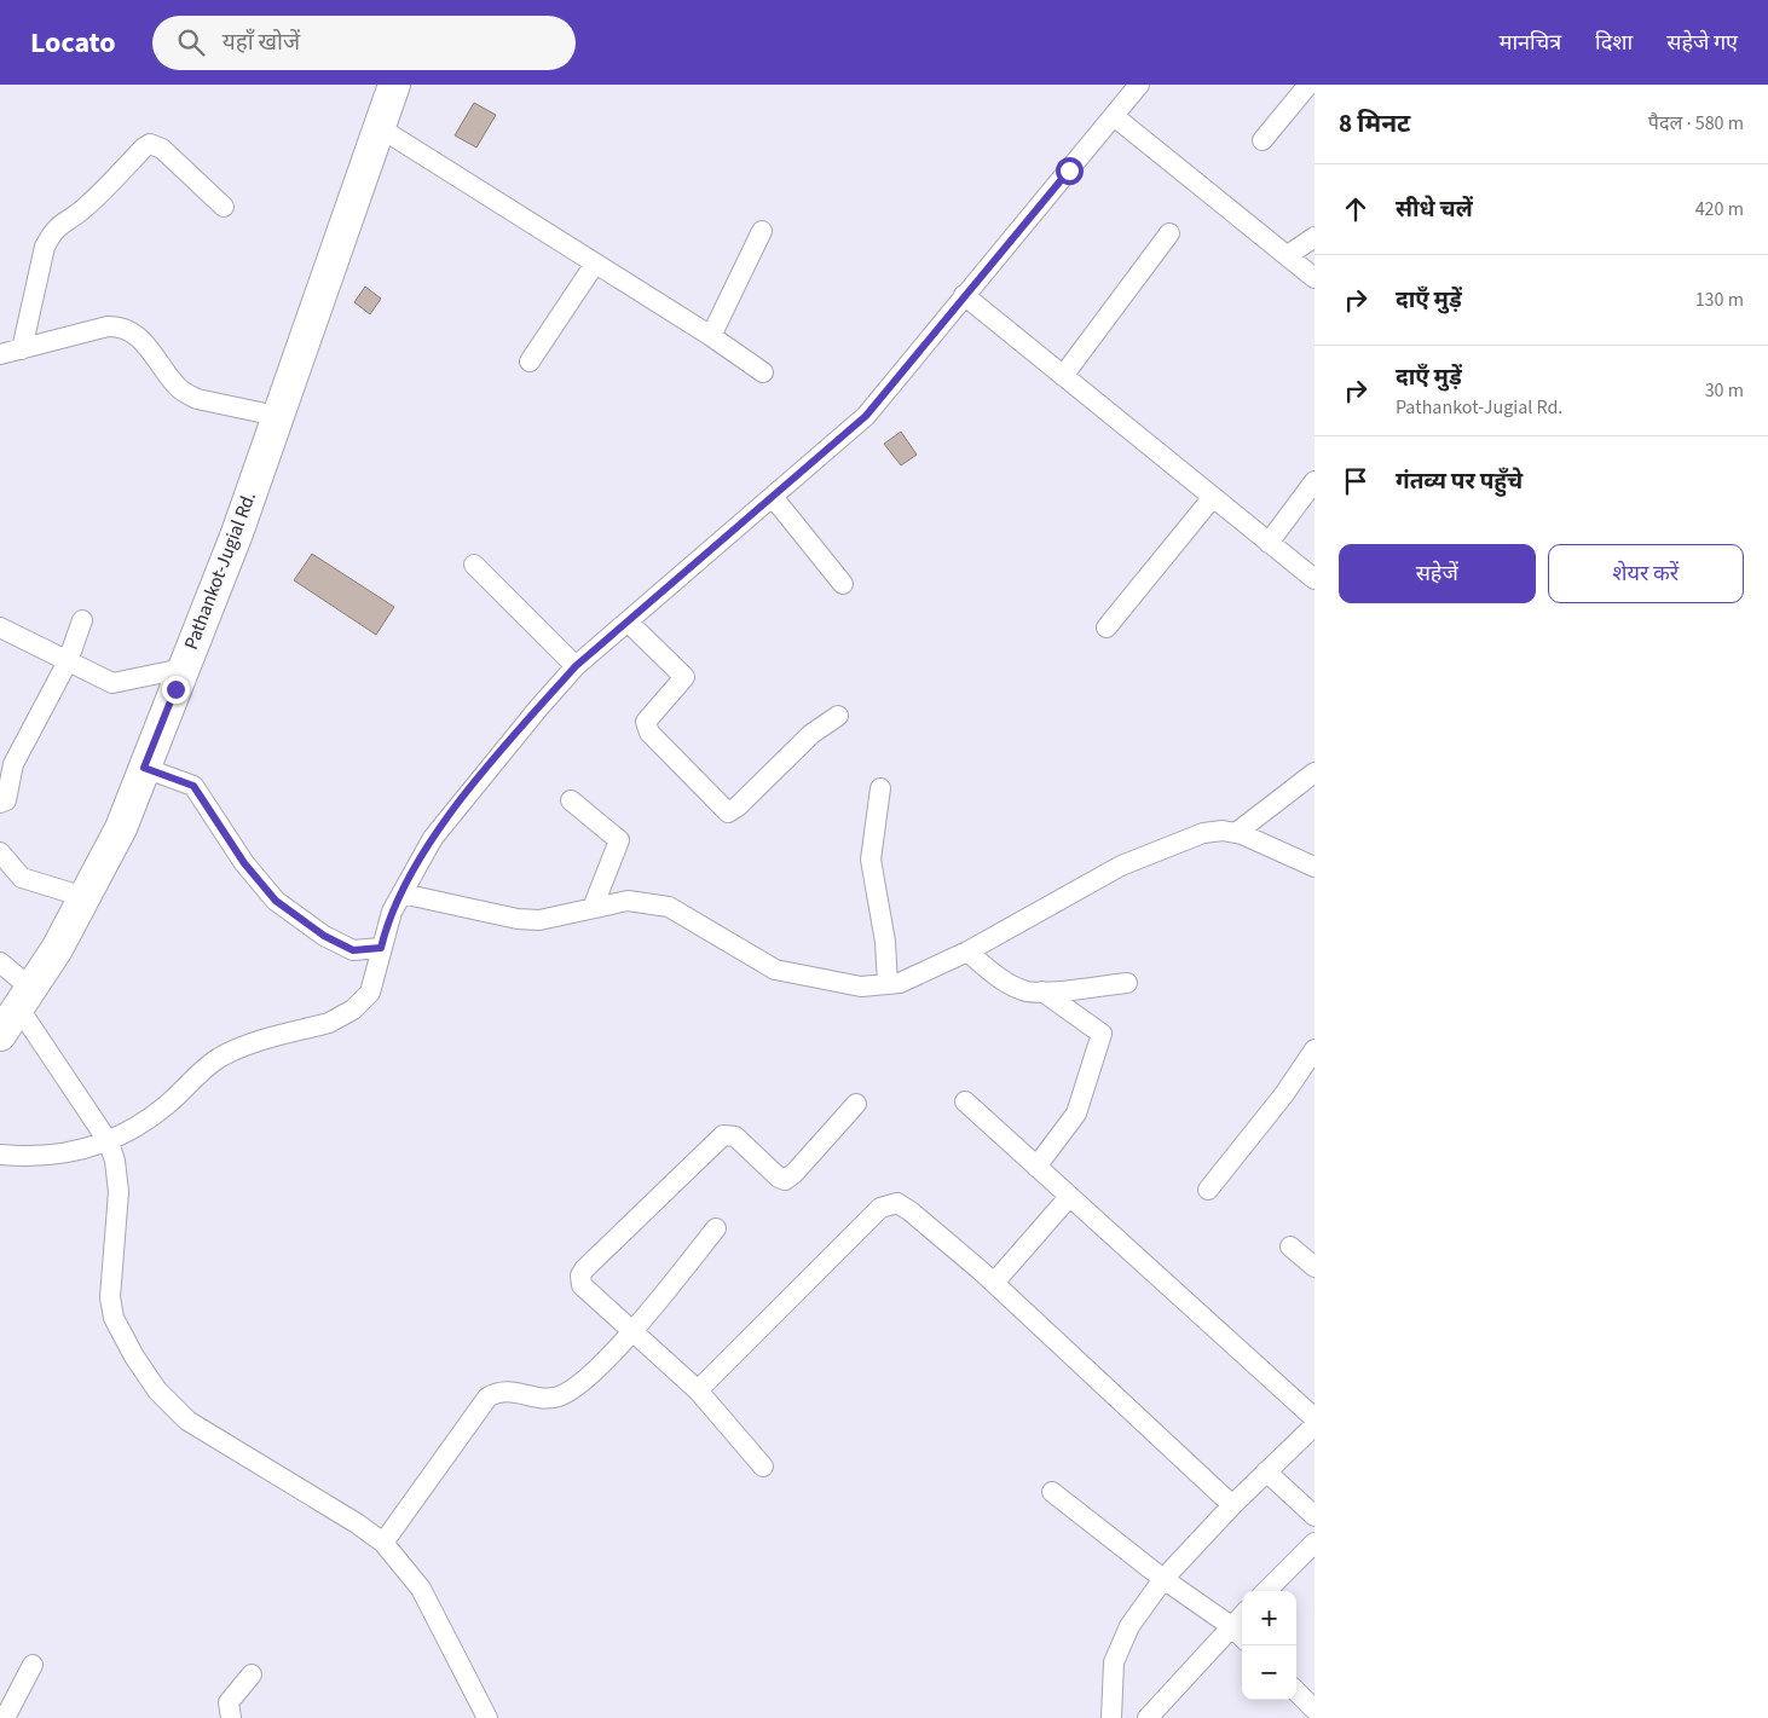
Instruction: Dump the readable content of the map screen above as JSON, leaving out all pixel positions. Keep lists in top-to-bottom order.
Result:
{
  "streets": {
    "main road": ["Pathankot-Jugial Rd."]
  },
  "page": {
    "header": "Locato",
    "search": "यहाँ खोजें",
    "nav": ["मानचित्र", "दिशा", "सहेजे गए"],
    "heading": ["8 मिनट", "पैदल · 580 m"],
    "list": [
      ["सीधे चलें", "420 m"],
      ["दाएँ मुड़ें", "130 m"],
      ["दाएँ मुड़ें", "Pathankot-Jugial Rd.", "30 m"],
      "गंतव्य पर पहुँचे"
    ],
    "buttons": ["सहेजें", "शेयर करें"],
    "map_buttons": ["+", "−"]
  }
}
